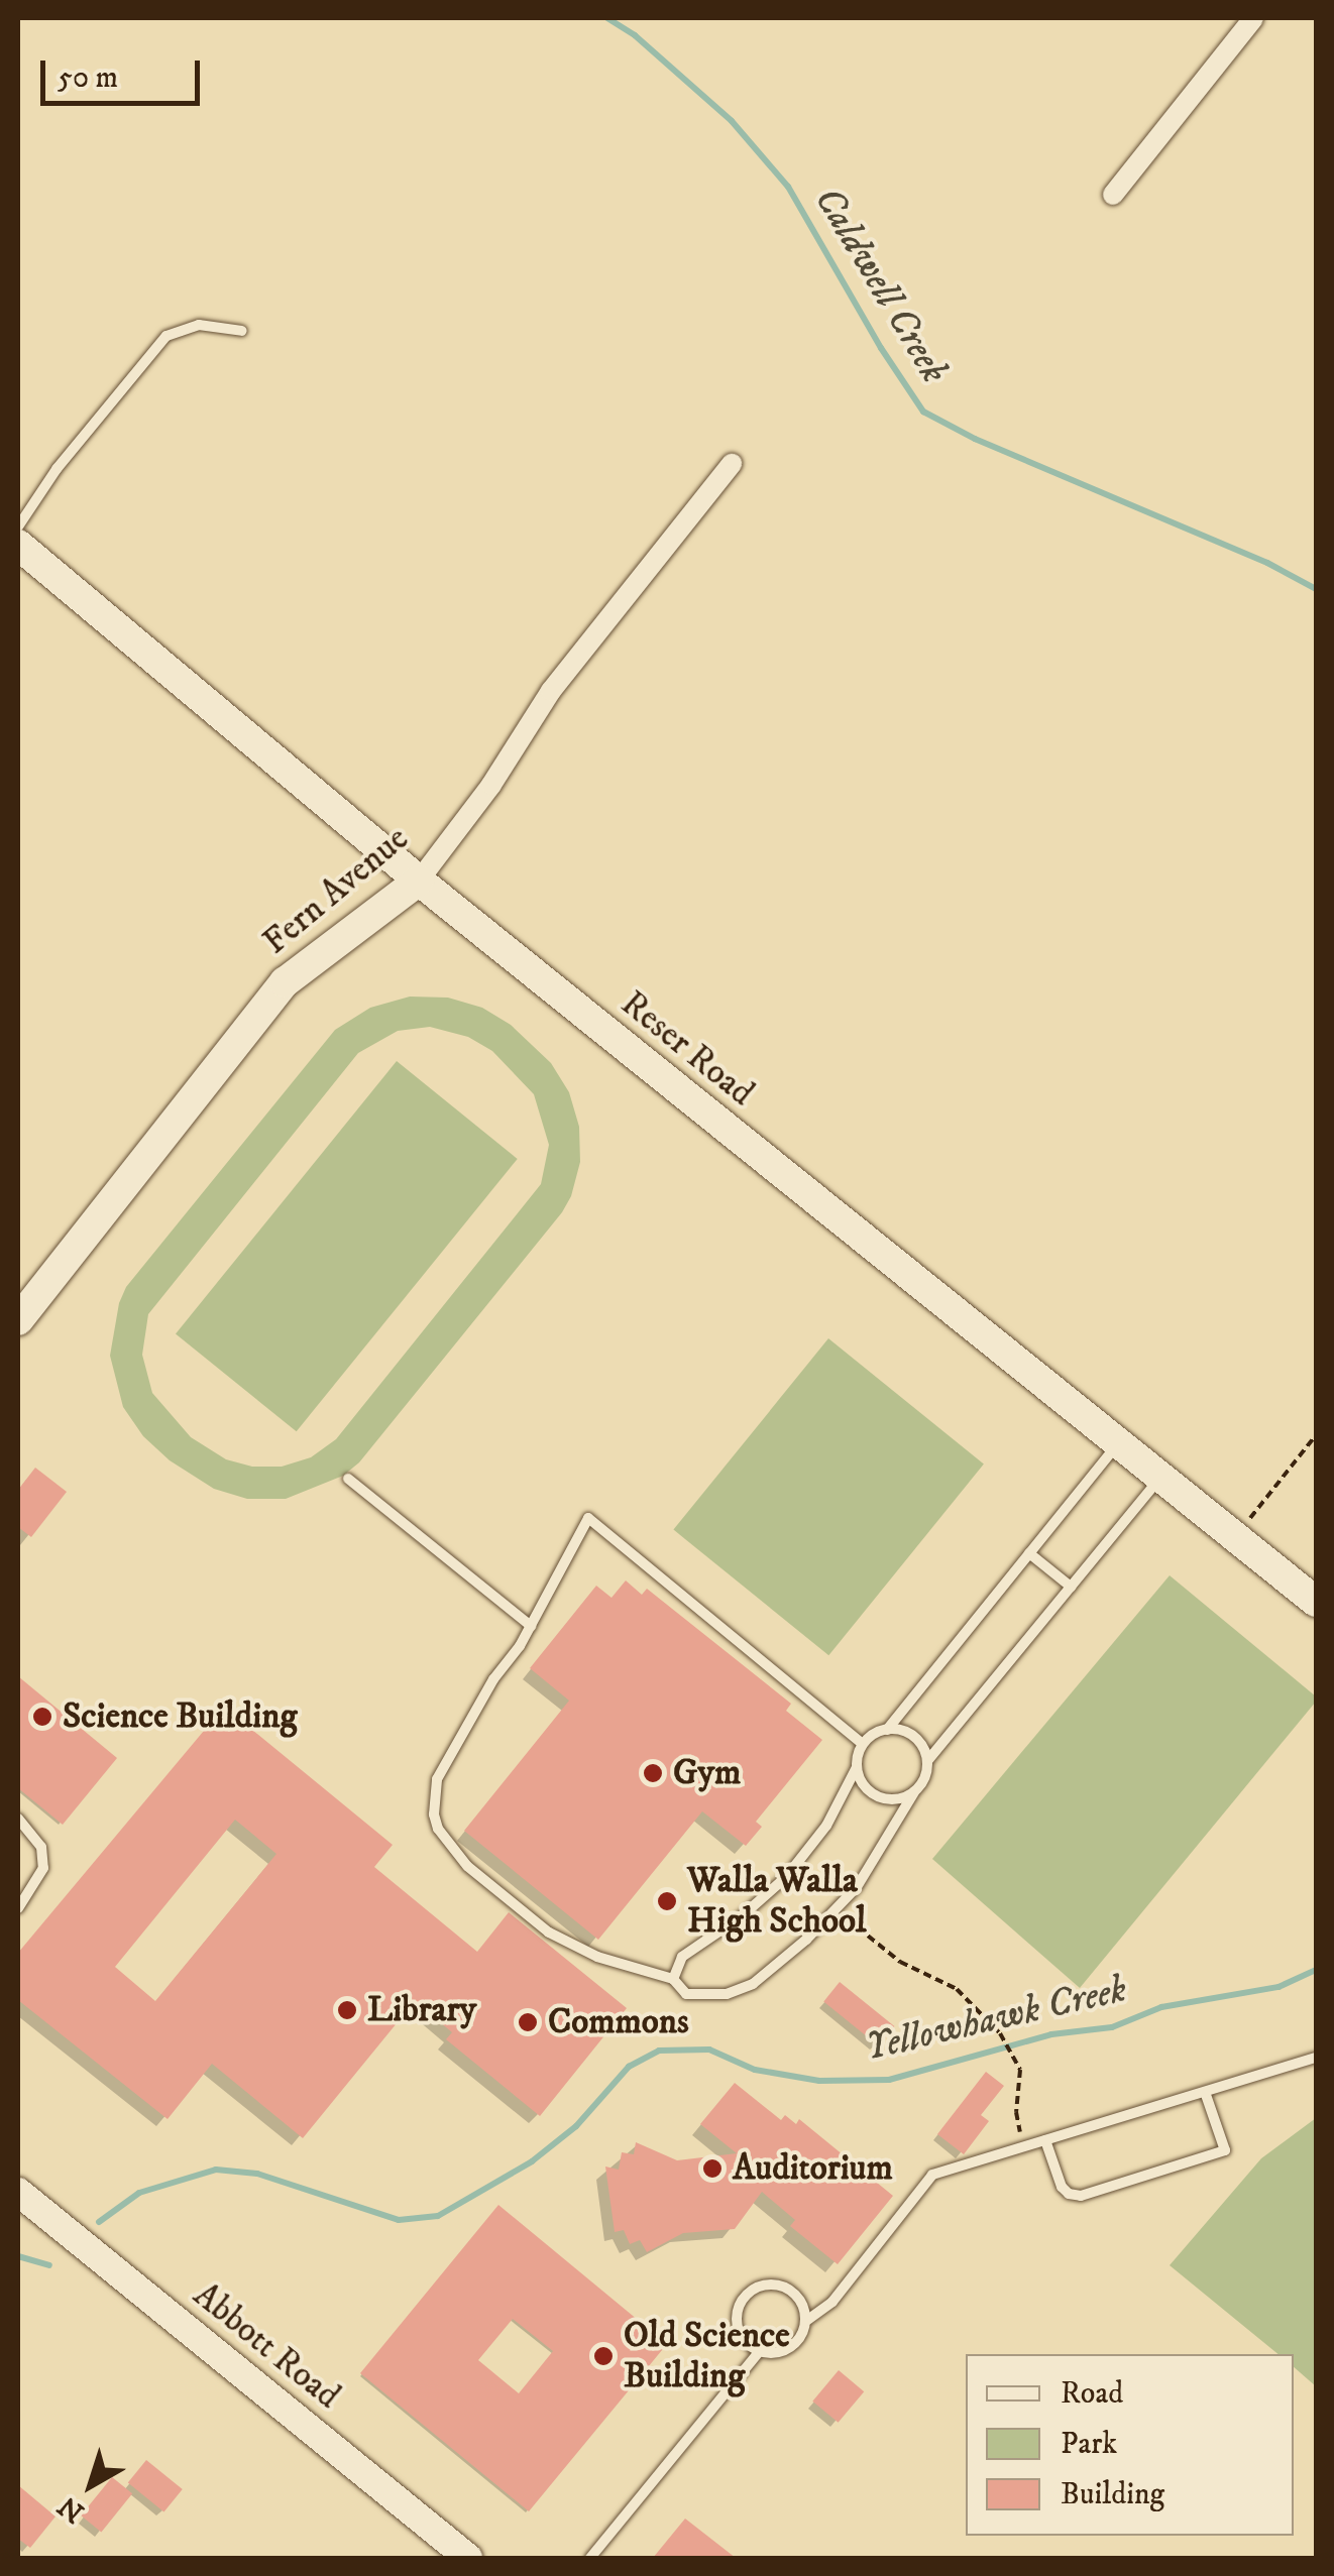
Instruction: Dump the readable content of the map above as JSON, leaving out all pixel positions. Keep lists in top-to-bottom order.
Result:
{
  "streets": {
    "main road": ["Fern Avenue", "Reser Road"],
    "street": ["Abbott Road"]
  },
  "crossings": [
    ["Fern Avenue", "Reser Road"]
  ],
  "water": ["Caldwell Creek", "Yellowhawk Creek"],
  "places": [
    "Science Building",
    "Gym",
    "Walla Walla High School",
    "Library",
    "Commons",
    "Auditorium",
    "Old Science Building"
  ],
  "legend": ["Road", "Park", "Building"],
  "scale_bar": "50 m",
  "north": "bottom left"
}
